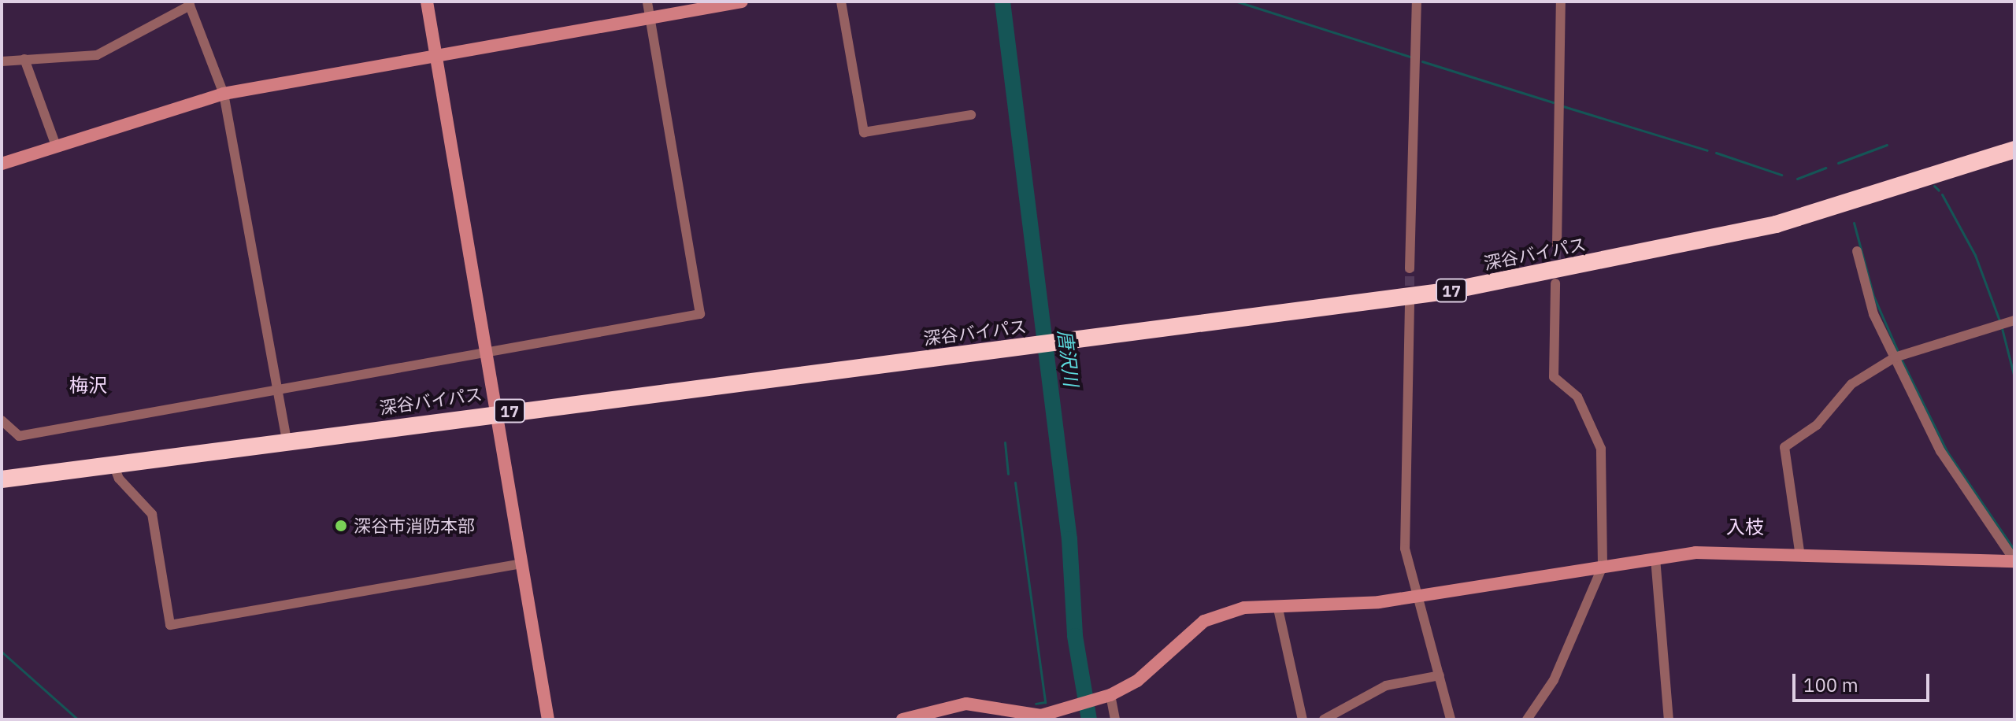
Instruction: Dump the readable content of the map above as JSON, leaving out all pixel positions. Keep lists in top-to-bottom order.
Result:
{
  "streets": {
    "highway": ["深谷バイパス", "17"]
  },
  "districts": ["梅沢", "入枝"],
  "water": ["唐沢川"],
  "places": ["深谷市消防本部"],
  "scale_bar": "100 m"
}
